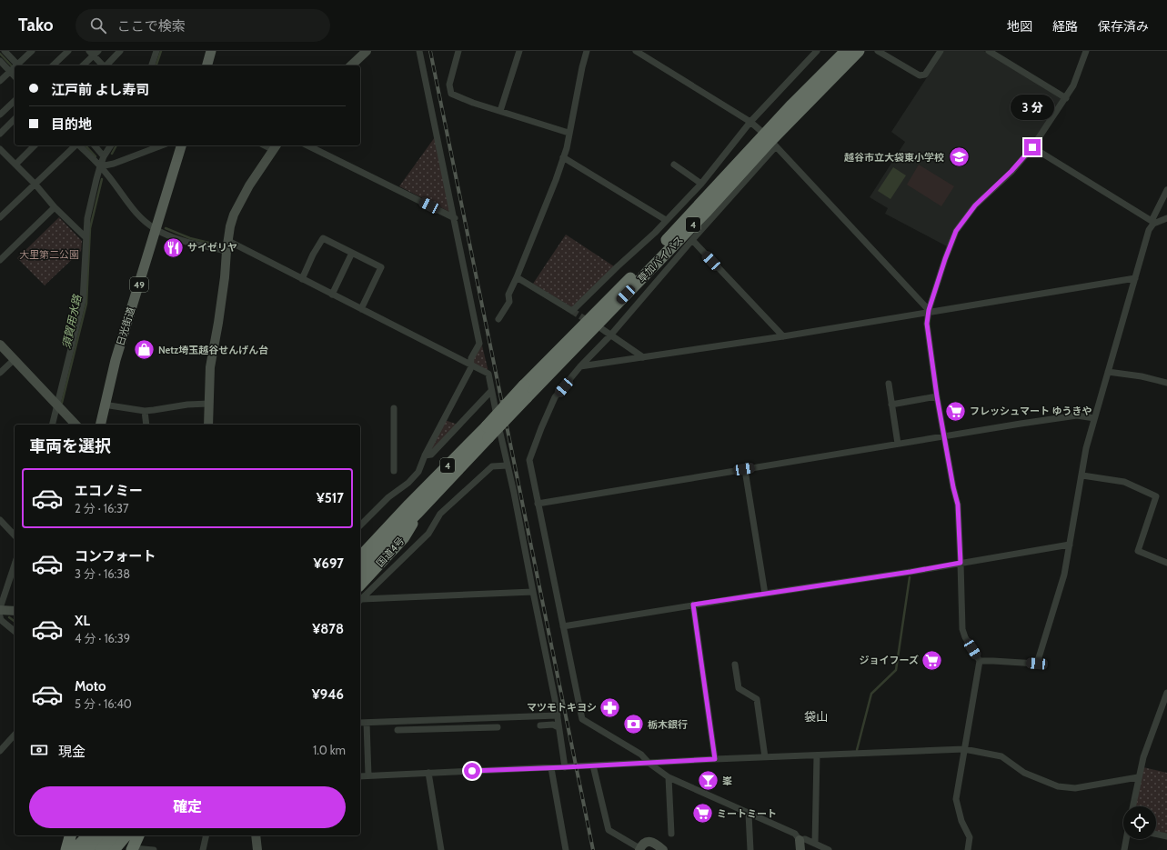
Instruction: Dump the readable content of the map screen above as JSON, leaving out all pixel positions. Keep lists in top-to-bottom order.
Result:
{
  "streets": {
    "highway": ["4", "草加バイパス", "国道4号"],
    "main road": ["49", "日光街道"]
  },
  "crossings": [
    ["4", "草加バイパス"],
    ["4", "国道4号"],
    ["草加バイパス", "国道4号"]
  ],
  "districts": ["袋山"],
  "water": ["須賀用水路"],
  "parks": ["大里第二公園"],
  "places": {
    "school or university": ["越谷市立大袋東小学校"],
    "restaurant": ["サイゼリヤ"],
    "shop": ["Netz埼玉越谷せんげん台"],
    "supermarket": ["フレッシュマート ゆうきや", "ジョイフーズ", "ミートミート"],
    "pharmacy": ["マツモトキヨシ"],
    "bank": ["栃木銀行"],
    "bar": ["峯"]
  },
  "page": {
    "header": "Tako",
    "search": "ここで検索",
    "nav": ["地図", "経路", "保存済み"],
    "banner": ["江戸前 よし寿司", "目的地"],
    "bubble": "3 分",
    "heading": "車両を選択",
    "list": [
      {
        "name": "エコノミー",
        "note": "2 分 · 16:37",
        "value": "¥517"
      },
      {
        "name": "コンフォート",
        "note": "3 分 · 16:38",
        "value": "¥697"
      },
      {
        "name": "XL",
        "note": "4 分 · 16:39",
        "value": "¥878"
      },
      {
        "name": "Moto",
        "note": "5 分 · 16:40",
        "value": "¥946"
      }
    ],
    "pay": ["現金", "1.0 km"],
    "buttons": "確定"
  }
}
